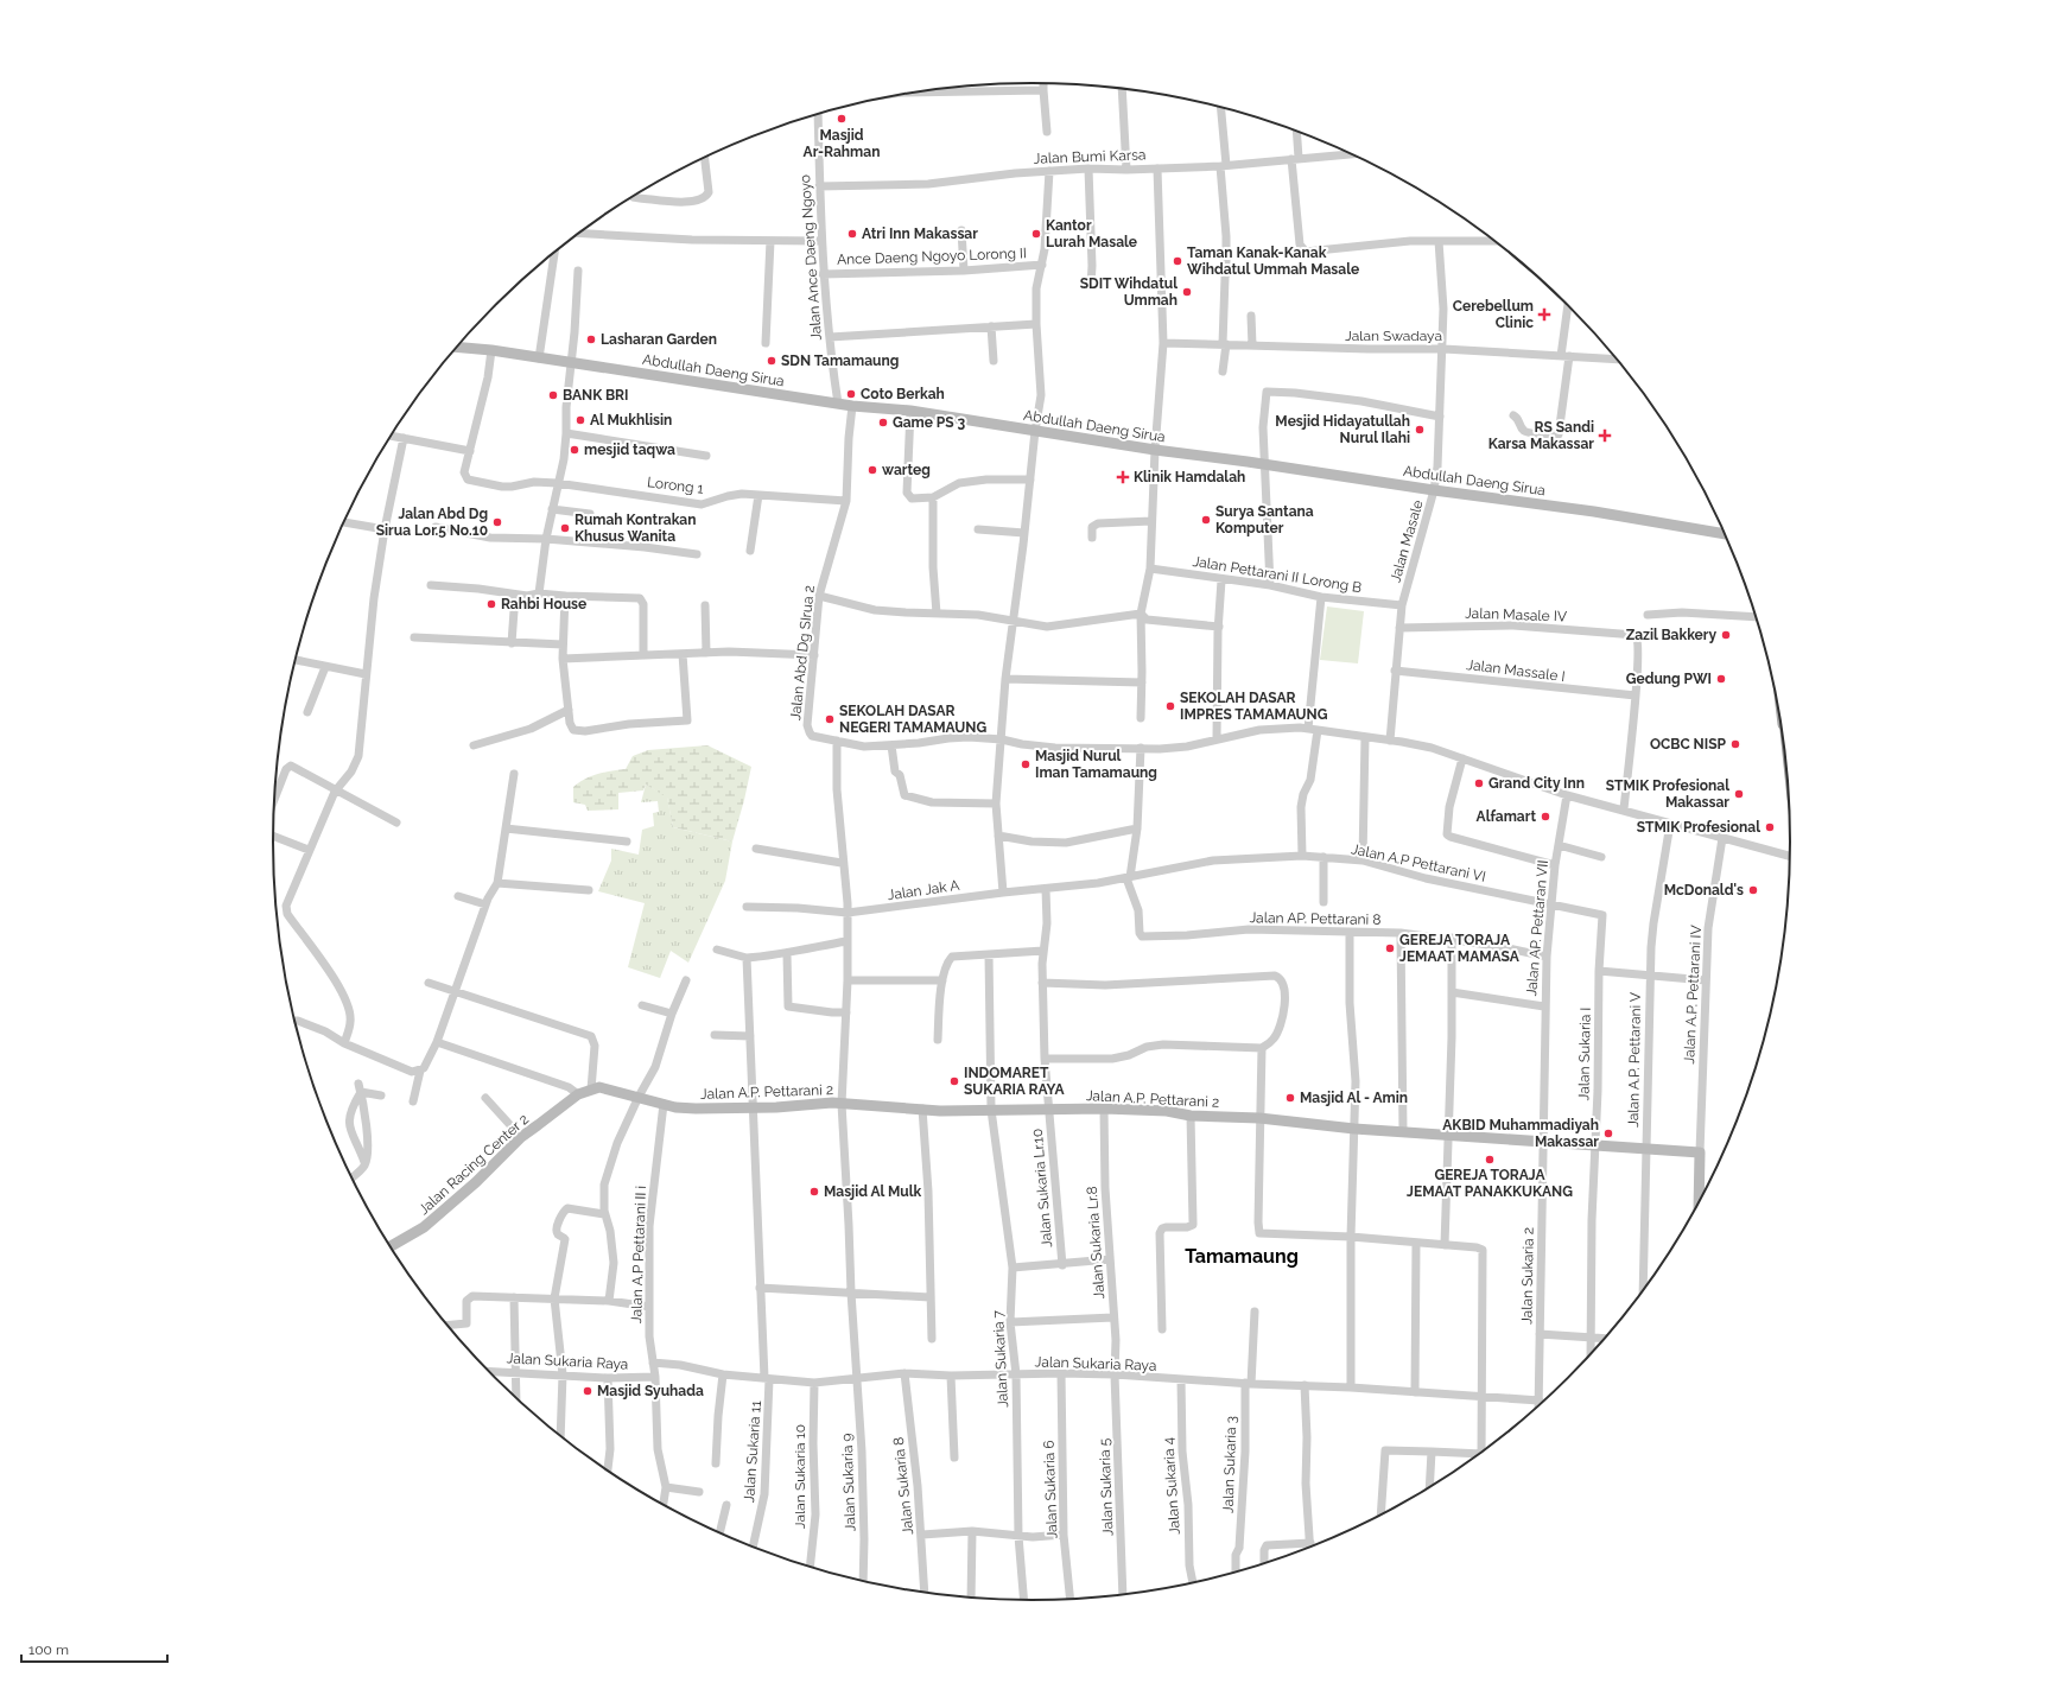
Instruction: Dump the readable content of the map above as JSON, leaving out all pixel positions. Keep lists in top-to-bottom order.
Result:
{
  "streets": {
    "street": [
      "Jalan Bumi Karsa",
      "Ance Daeng Ngoyo Lorong II",
      "Jalan Ance Daeng Ngoyo",
      "Jalan Swadaya",
      "Abdullah Daeng Sirua",
      "Lorong 1",
      "Jalan Masale",
      "Jalan Pettarani II Lorong B",
      "Jalan Masale IV",
      "Jalan Abd Dg SIrua 2",
      "Jalan Massale I",
      "Jalan A.P Pettarani VI",
      "Jalan Jak A",
      "Jalan AP. Pettarani 8",
      "Jalan AP. Pettaran VII",
      "Jalan A.P. Pettarani IV",
      "Jalan Sukaria I",
      "Jalan A.P. Pettarani V",
      "Jalan A.P. Pettarani 2",
      "Jalan Racing Center 2",
      "Jalan Sukaria Lr.10",
      "Jalan Sukaria Lr.8",
      "Jalan A.P Pettarani II i",
      "Jalan Sukaria 2",
      "Jalan Sukaria 7",
      "Jalan Sukaria Raya",
      "Jalan Sukaria 11",
      "Jalan Sukaria 3",
      "Jalan Sukaria 10",
      "Jalan Sukaria 9",
      "Jalan Sukaria 8",
      "Jalan Sukaria 4",
      "Jalan Sukaria 5",
      "Jalan Sukaria 6"
    ]
  },
  "crossings": [
    ["Jalan Bumi Karsa", "Jalan Ance Daeng Ngoyo"],
    ["Ance Daeng Ngoyo Lorong II", "Jalan Ance Daeng Ngoyo"],
    ["Jalan Ance Daeng Ngoyo", "Abdullah Daeng Sirua"],
    ["Jalan Swadaya", "Jalan Masale"],
    ["Abdullah Daeng Sirua", "Jalan Masale"],
    ["Abdullah Daeng Sirua", "Jalan Abd Dg SIrua 2"],
    ["Lorong 1", "Jalan Abd Dg SIrua 2"],
    ["Jalan Masale", "Jalan Pettarani II Lorong B"],
    ["Jalan Masale", "Jalan Masale IV"],
    ["Jalan Masale", "Jalan Abd Dg SIrua 2"],
    ["Jalan Masale", "Jalan Massale I"],
    ["Jalan Masale IV", "Jalan Massale I"],
    ["Jalan Abd Dg SIrua 2", "Jalan AP. Pettaran VII"],
    ["Jalan Abd Dg SIrua 2", "Jalan A.P. Pettarani IV"],
    ["Jalan Abd Dg SIrua 2", "Jalan A.P. Pettarani V"],
    ["Jalan Abd Dg SIrua 2", "Jalan Sukaria 9"],
    ["Jalan A.P Pettarani VI", "Jalan Jak A"],
    ["Jalan A.P Pettarani VI", "Jalan AP. Pettarani 8"],
    ["Jalan A.P Pettarani VI", "Jalan AP. Pettaran VII"],
    ["Jalan A.P Pettarani VI", "Jalan Sukaria I"],
    ["Jalan A.P Pettarani VI", "Jalan Sukaria Lr.10"],
    ["Jalan Jak A", "Jalan Sukaria 9"],
    ["Jalan AP. Pettarani 8", "Jalan AP. Pettaran VII"],
    ["Jalan AP. Pettaran VII", "Jalan A.P. Pettarani 2"],
    ["Jalan AP. Pettaran VII", "Jalan Sukaria 2"],
    ["Jalan A.P. Pettarani IV", "Jalan A.P. Pettarani 2"],
    ["Jalan Sukaria I", "Jalan A.P. Pettarani 2"],
    ["Jalan A.P. Pettarani V", "Jalan A.P. Pettarani 2"],
    ["Jalan A.P. Pettarani 2", "Jalan Racing Center 2"],
    ["Jalan A.P. Pettarani 2", "Jalan Sukaria Lr.10"],
    ["Jalan A.P. Pettarani 2", "Jalan Sukaria Lr.8"],
    ["Jalan A.P. Pettarani 2", "Jalan A.P Pettarani II i"],
    ["Jalan A.P. Pettarani 2", "Jalan Sukaria 2"],
    ["Jalan A.P. Pettarani 2", "Jalan Sukaria 7"],
    ["Jalan A.P. Pettarani 2", "Jalan Sukaria 11"],
    ["Jalan A.P. Pettarani 2", "Jalan Sukaria 9"],
    ["Jalan Sukaria Lr.8", "Jalan Sukaria Raya"],
    ["Jalan Sukaria Lr.8", "Jalan Sukaria 5"],
    ["Jalan A.P Pettarani II i", "Jalan Sukaria Raya"],
    ["Jalan Sukaria 2", "Jalan Sukaria Raya"],
    ["Jalan Sukaria 7", "Jalan Sukaria Raya"],
    ["Jalan Sukaria Raya", "Jalan Sukaria 11"],
    ["Jalan Sukaria Raya", "Jalan Sukaria 3"],
    ["Jalan Sukaria Raya", "Jalan Sukaria 10"],
    ["Jalan Sukaria Raya", "Jalan Sukaria 9"],
    ["Jalan Sukaria Raya", "Jalan Sukaria 8"],
    ["Jalan Sukaria Raya", "Jalan Sukaria 4"],
    ["Jalan Sukaria Raya", "Jalan Sukaria 5"],
    ["Jalan Sukaria Raya", "Jalan Sukaria 6"]
  ],
  "districts": ["Tamamaung"],
  "places": {
    "other": [
      "Masjid Ar-Rahman",
      "Atri Inn Makassar",
      "Kantor Lurah Masale",
      "Taman Kanak-Kanak Wihdatul Ummah Masale",
      "SDIT Wihdatul Ummah",
      "Lasharan Garden",
      "SDN Tamamaung",
      "Coto Berkah",
      "BANK BRI",
      "Al Mukhlisin",
      "Game PS 3",
      "Mesjid Hidayatullah Nurul Ilahi",
      "mesjid taqwa",
      "warteg",
      "Surya Santana Komputer",
      "Jalan Abd Dg Sirua Lor.5 No.10",
      "Rumah Kontrakan Khusus Wanita",
      "Rahbi House",
      "Zazil Bakkery",
      "Gedung PWI",
      "SEKOLAH DASAR IMPRES TAMAMAUNG",
      "SEKOLAH DASAR NEGERI TAMAMAUNG",
      "OCBC NISP",
      "Masjid Nurul Iman Tamamaung",
      "Grand City Inn",
      "STMIK Profesional Makassar",
      "Alfamart",
      "STMIK Profesional",
      "McDonald's",
      "GEREJA TORAJA JEMAAT MAMASA",
      "INDOMARET SUKARIA RAYA",
      "Masjid Al - Amin",
      "AKBID Muhammadiyah Makassar",
      "GEREJA TORAJA JEMAAT PANAKKUKANG",
      "Masjid Al Mulk",
      "Masjid Syuhada"
    ],
    "health": ["Cerebellum Clinic", "RS Sandi Karsa Makassar", "Klinik Hamdalah"]
  },
  "scale_bar": "100 m"
}
